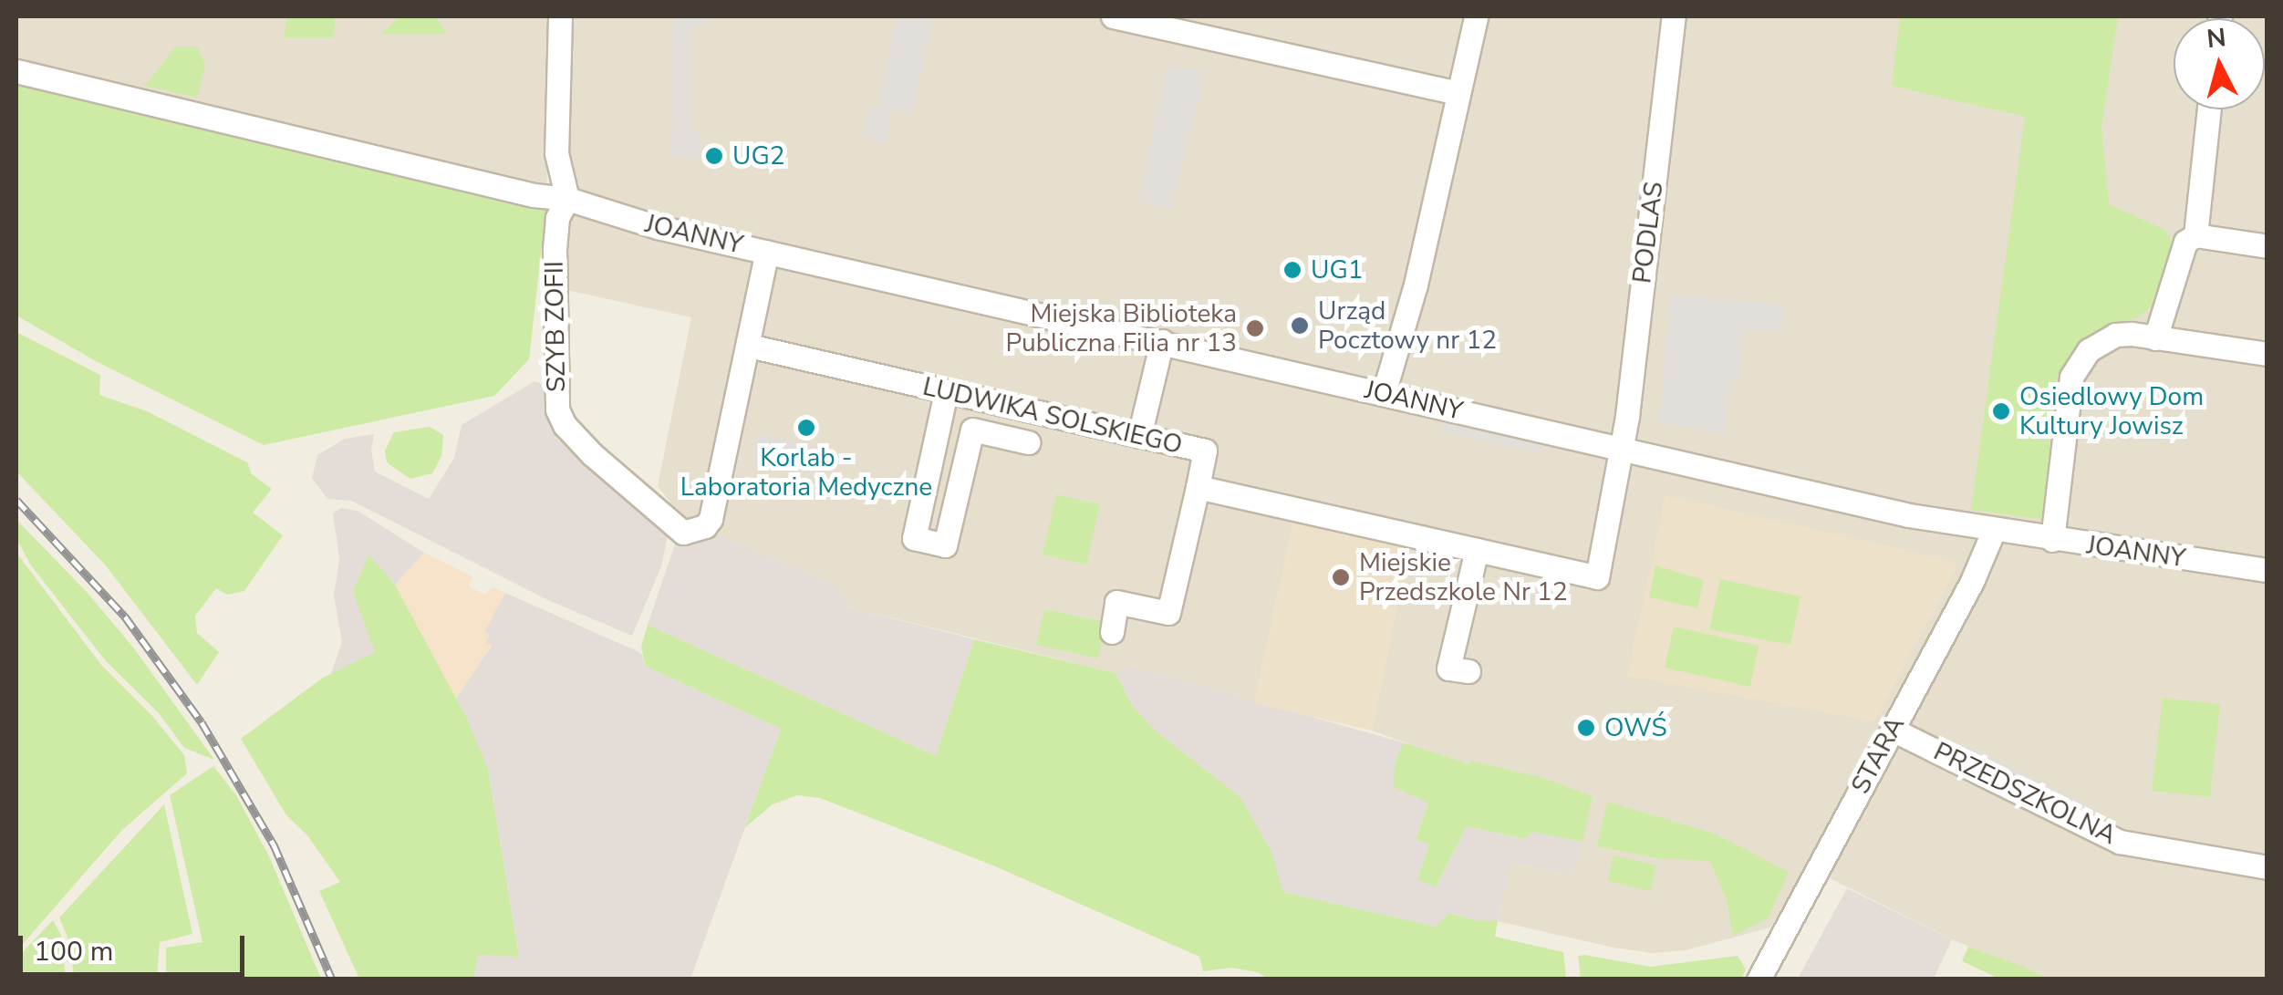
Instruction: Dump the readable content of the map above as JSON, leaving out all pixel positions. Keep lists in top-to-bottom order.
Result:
{
  "streets": {
    "street": [
      "PODLAS",
      "JOANNY",
      "SZYB ZOFII",
      "LUDWIKA SOLSKIEGO",
      "STARA",
      "PRZEDSZKOLNA"
    ]
  },
  "crossings": [
    ["PODLAS", "JOANNY"],
    ["PODLAS", "LUDWIKA SOLSKIEGO"],
    ["JOANNY", "SZYB ZOFII"],
    ["JOANNY", "LUDWIKA SOLSKIEGO"],
    ["JOANNY", "STARA"],
    ["SZYB ZOFII", "LUDWIKA SOLSKIEGO"],
    ["STARA", "PRZEDSZKOLNA"]
  ],
  "places": [
    "UG2",
    "UG1",
    "Urząd Pocztowy nr 12",
    "Miejska Biblioteka Publiczna Filia nr 13",
    "Osiedlowy Dom Kultury Jowisz",
    "Korlab - Laboratoria Medyczne",
    "Miejskie Przedszkole Nr 12",
    "OWŚ"
  ],
  "scale_bar": "100 m",
  "north": "top"
}
